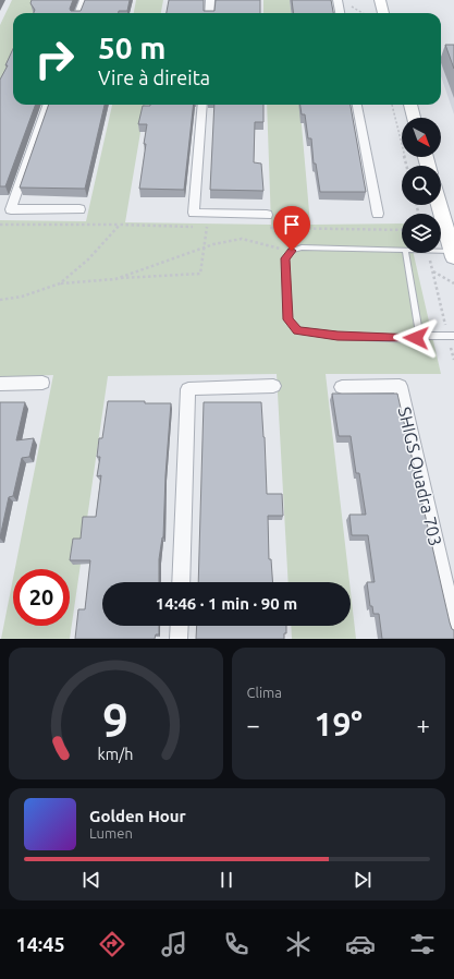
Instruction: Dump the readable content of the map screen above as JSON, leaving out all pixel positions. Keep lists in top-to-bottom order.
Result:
{
  "streets": {
    "street": ["SHIGS Quadra 703"]
  },
  "north": "bottom right",
  "page": {
    "turn": ["50 m", "Vire à direita"],
    "limit": "20",
    "trip": "14:46 · 1 min · 90 m",
    "tile": "Clima",
    "heat": ["−", "19°", "+"],
    "song": ["Golden Hour", "Lumen"],
    "tabs": "14:45",
    "gauge": ["9", "km/h"]
  }
}
